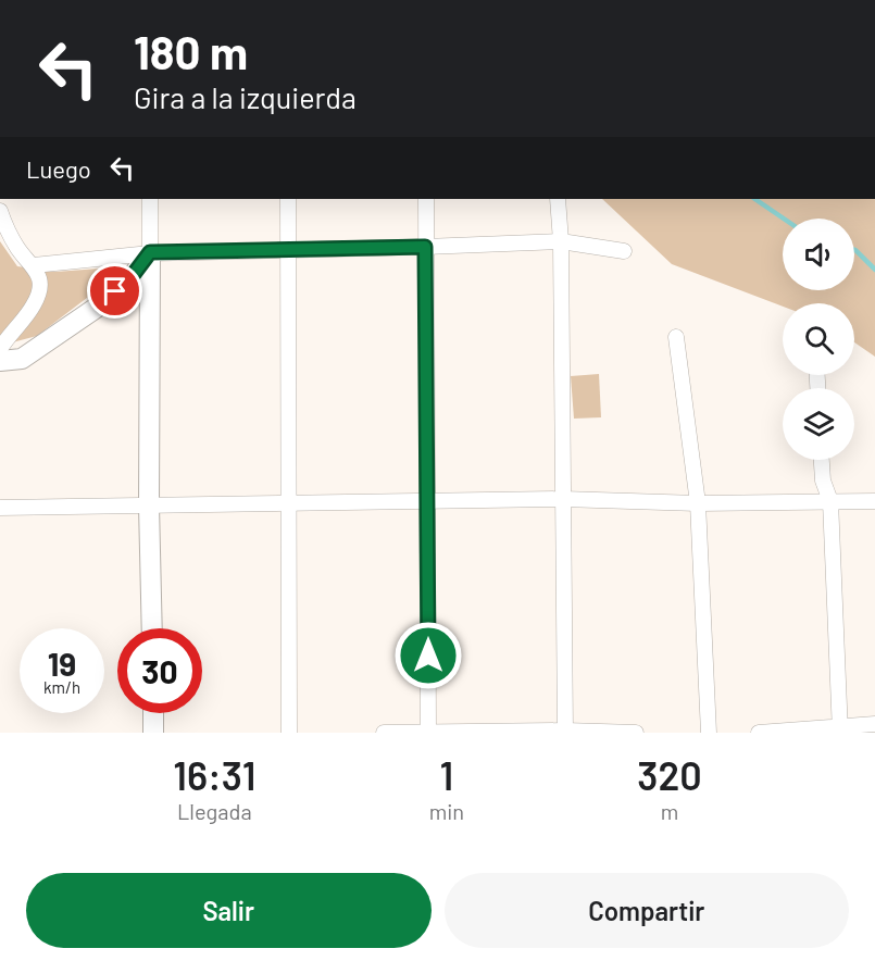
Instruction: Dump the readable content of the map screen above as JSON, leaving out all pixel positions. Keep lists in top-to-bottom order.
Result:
{
  "page": {
    "turn": ["180 m", "Gira a la izquierda"],
    "then": "Luego",
    "speed": "19 km/h",
    "limit": "30",
    "eta": [
      "16:31",
      "Llegada",
      "1",
      "min",
      "320",
      "m"
    ],
    "buttons": ["Salir", "Compartir"]
  }
}
